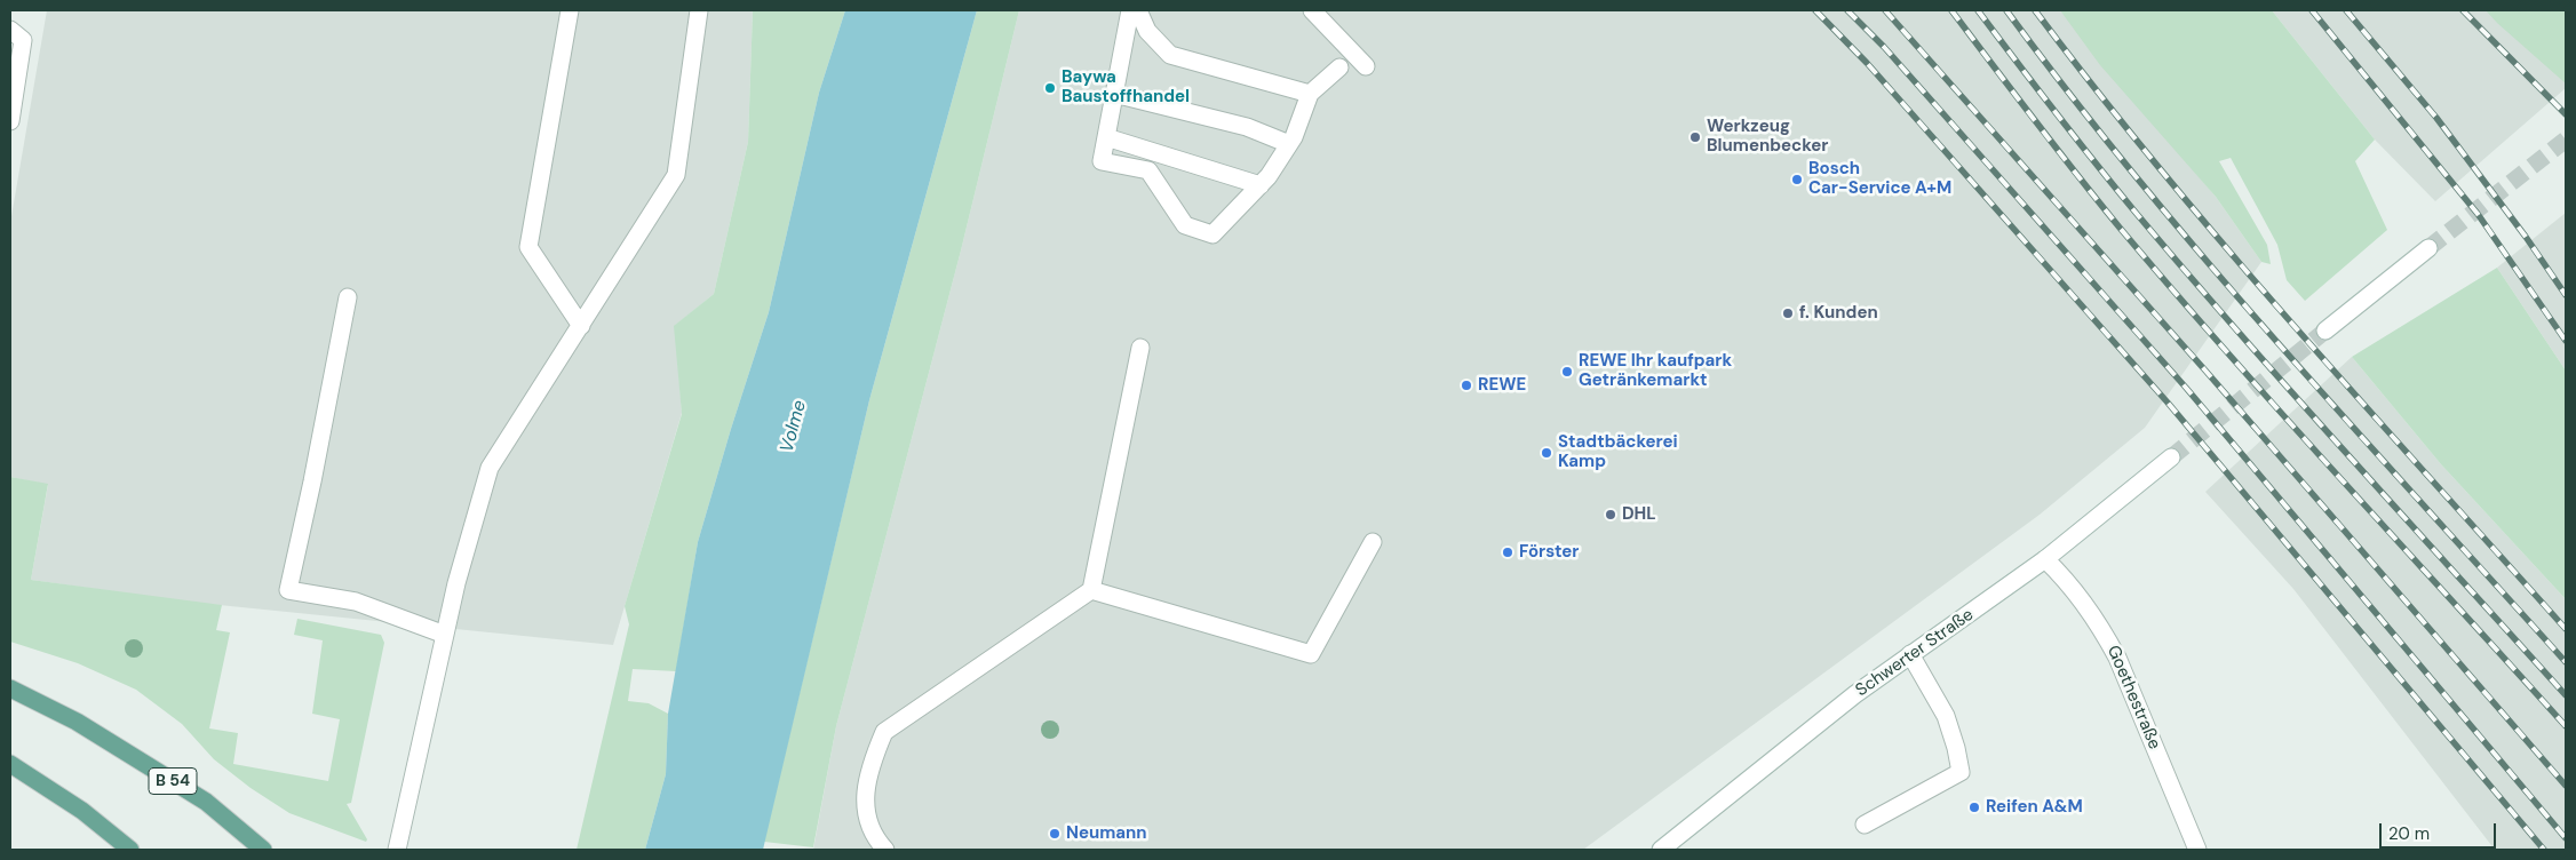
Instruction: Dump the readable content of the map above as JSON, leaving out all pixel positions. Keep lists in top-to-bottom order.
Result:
{
  "streets": {
    "main road": ["Schwerter Straße", "Goethestraße", "B 54"]
  },
  "crossings": [
    ["Schwerter Straße", "Goethestraße"]
  ],
  "water": ["Volme"],
  "places": [
    "Baywa Baustoffhandel",
    "Werkzeug Blumenbecker",
    "Bosch Car-Service A+M",
    "f. Kunden",
    "REWE Ihr kaufpark Getränkemarkt",
    "REWE",
    "Stadtbäckerei Kamp",
    "DHL",
    "Förster",
    "Reifen A&M",
    "Neumann"
  ],
  "scale_bar": "20 m"
}
